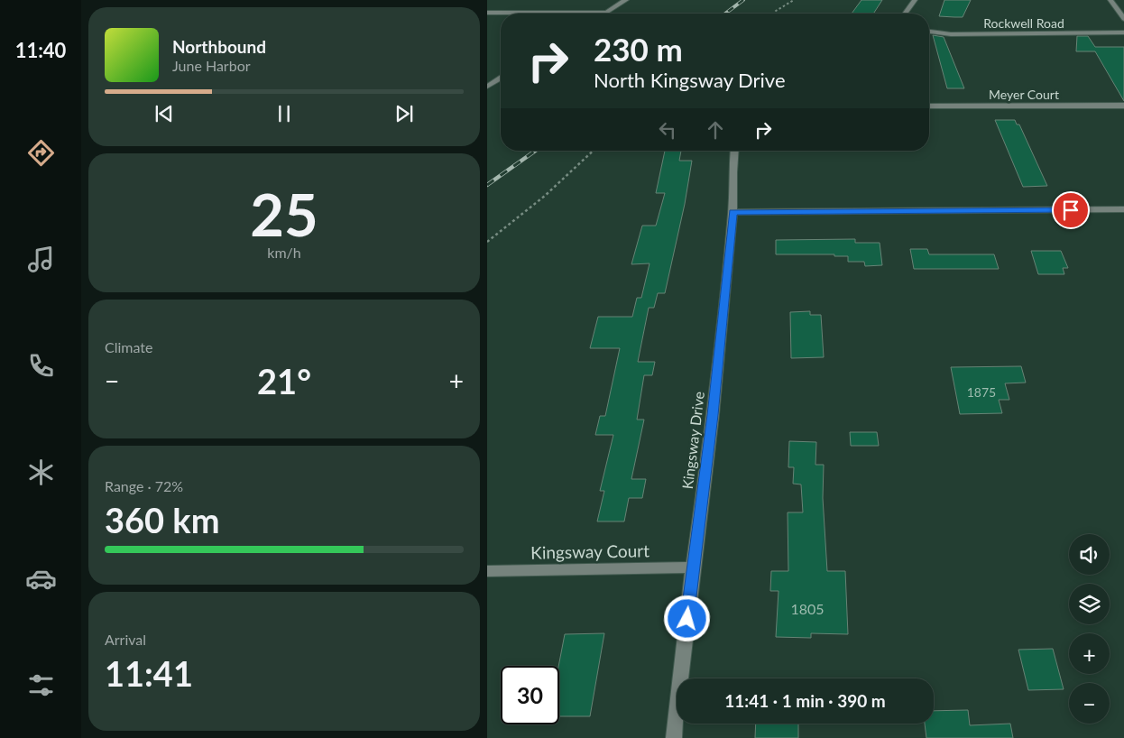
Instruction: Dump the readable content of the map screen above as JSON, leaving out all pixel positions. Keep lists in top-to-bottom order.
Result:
{
  "streets": {
    "street": [
      "Rockwell Road",
      "Meyer Court",
      "Kingsway Drive",
      "Kingsway Court"
    ]
  },
  "crossings": [
    ["Kingsway Drive", "Kingsway Court"]
  ],
  "house_numbers": ["1875", "1805"],
  "page": {
    "tabs": "11:40",
    "turn": ["230 m", "North Kingsway Drive"],
    "song": ["Northbound", "June Harbor"],
    "tile": [
      ["25", "km/h"],
      "Climate",
      ["Range · 72%", "360 km"],
      ["Arrival", "11:41"]
    ],
    "heat": ["−", "21°", "+"],
    "map_buttons": ["+", "−"],
    "limit": "30",
    "trip": "11:41 · 1 min · 390 m"
  }
}
